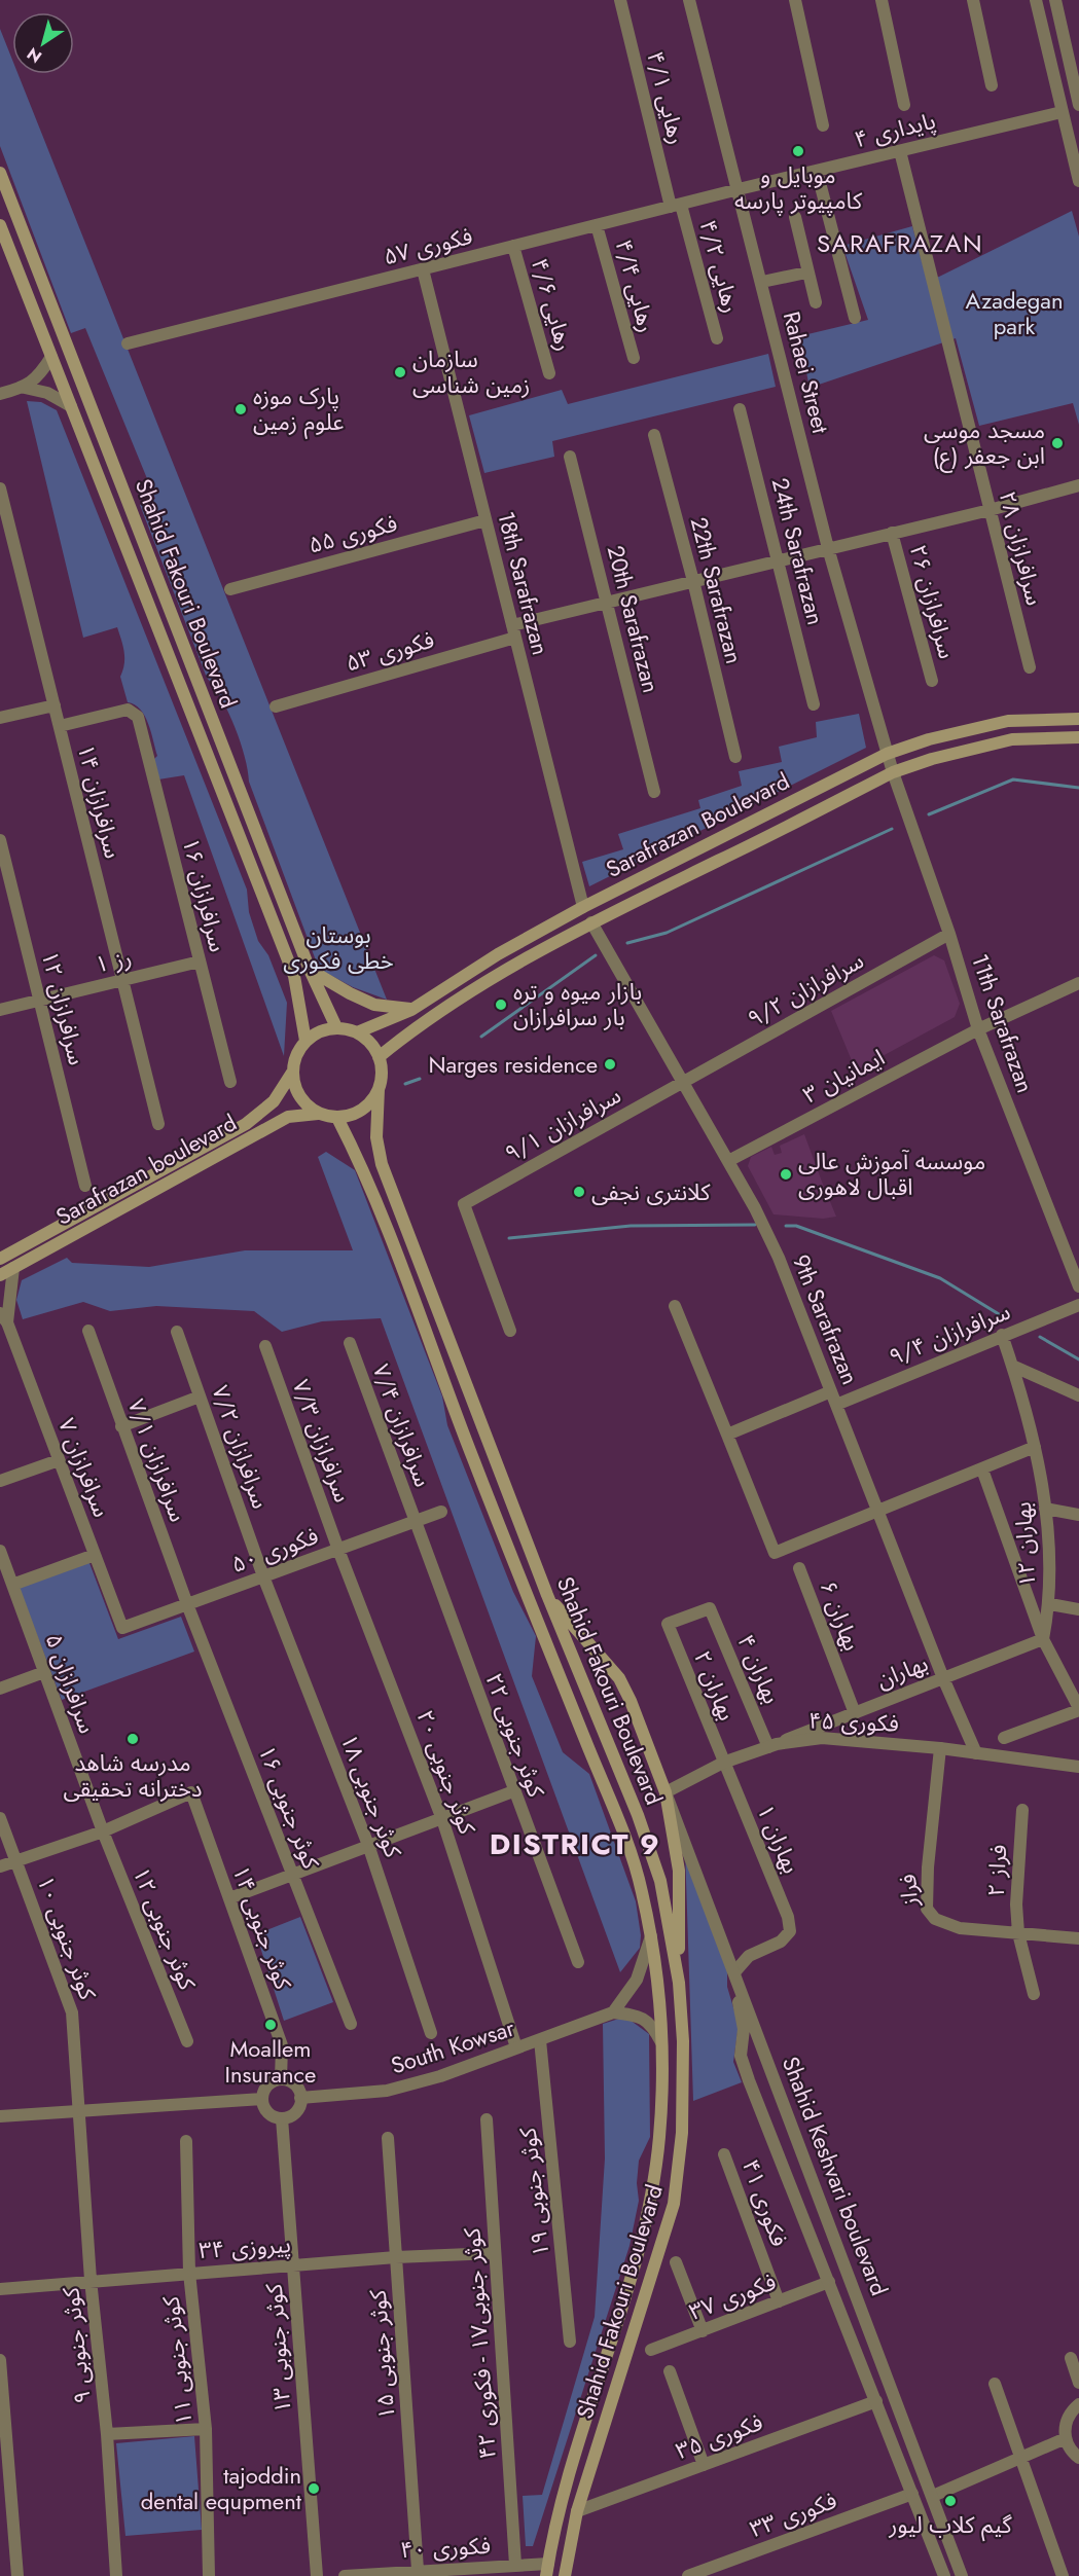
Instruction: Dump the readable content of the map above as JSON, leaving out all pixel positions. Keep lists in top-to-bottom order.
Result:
{
  "streets": {
    "main road": ["Shahid Fakouri Boulevard", "Sarafrazan Boulevard", "Sarafrazan boulevard"],
    "street": [
      "رهایی ۴/۱",
      "پایداری ۴",
      "فکوری ۵۷",
      "رهایی ۴/۲",
      "رهایی ۴/۴",
      "رهایی ۴/۶",
      "Rahaei Street",
      "فکوری ۵۵",
      "سرافرازان ۲۸",
      "24th Sarafrazan",
      "18th Sarafrazan",
      "22th Sarafrazan",
      "سرافرازان ۲۶",
      "20th Sarafrazan",
      "فکوری ۵۳",
      "سرافرازان ۱۴",
      "سرافرازان ۱۶",
      "رز ۱",
      "سرافرازان ۹/۲",
      "سرافرازان ۱۲",
      "11th Sarafrazan",
      "ایمانیان ۳",
      "سرافرازان ۹/۱",
      "9th Sarafrazan",
      "سرافرازان ۹/۴",
      "سرافرازان ۷/۴",
      "سرافرازان ۷/۳",
      "سرافرازان ۷/۲",
      "سرافرازان ۷/۱",
      "سرافرازان ۷",
      "بهاران ۱۲",
      "فکوری ۵۰",
      "بهاران ۶",
      "بهاران ۴",
      "بهاران",
      "سرافرازان ۵",
      "بهاران ۲",
      "فکوری ۴۵",
      "کوثر جنوبی ۲۲",
      "کوثر جنوبی ۲۰",
      "کوثر جنوبی ۱۸",
      "کوثر جنوبی ۱۶",
      "بهاران ۱",
      "فراز ۲",
      "فراز",
      "کوثر جنوبی ۱۴",
      "کوثر جنوبی ۱۲",
      "کوثر جنوبی ۱۰",
      "South Kowsar",
      "Shahid Keshvari boulevard",
      "کوثر جنوبی ۱۹",
      "فکوری ۴۱",
      "پیروزی ۳۴",
      "فکوری ۳۷",
      "کوثر جنوبی۱۷ - فکوری ۴۲",
      "کوثر جنوبی ۹",
      "کوثر جنوبی ۱۳",
      "کوثر جنوبی ۱۵",
      "کوثر جنوبی ۱۱",
      "فکوری ۳۵",
      "فکوری ۳۳",
      "فکوری ۴۰"
    ]
  },
  "crossings": [
    ["رهایی ۴/۱", "فکوری ۵۷"],
    ["رهایی ۴/۱", "رهایی ۴/۲"],
    ["پایداری ۴", "فکوری ۵۷"],
    ["پایداری ۴", "Rahaei Street"],
    ["پایداری ۴", "سرافرازان ۲۸"],
    ["فکوری ۵۷", "رهایی ۴/۲"],
    ["فکوری ۵۷", "رهایی ۴/۴"],
    ["فکوری ۵۷", "رهایی ۴/۶"],
    ["فکوری ۵۷", "Rahaei Street"],
    ["فکوری ۵۷", "18th Sarafrazan"],
    ["Rahaei Street", "فکوری ۵۳"],
    ["Rahaei Street", "Sarafrazan Boulevard"],
    ["Rahaei Street", "11th Sarafrazan"],
    ["فکوری ۵۵", "18th Sarafrazan"],
    ["سرافرازان ۲۸", "فکوری ۵۳"],
    ["24th Sarafrazan", "فکوری ۵۳"],
    ["18th Sarafrazan", "فکوری ۵۳"],
    ["18th Sarafrazan", "Sarafrazan Boulevard"],
    ["22th Sarafrazan", "فکوری ۵۳"],
    ["Shahid Fakouri Boulevard", "Sarafrazan Boulevard"],
    ["Shahid Fakouri Boulevard", "Sarafrazan boulevard"],
    ["Shahid Fakouri Boulevard", "فکوری ۳۵"],
    ["Shahid Fakouri Boulevard", "فکوری ۴۰"],
    ["سرافرازان ۲۶", "فکوری ۵۳"],
    ["20th Sarafrazan", "فکوری ۵۳"],
    ["سرافرازان ۱۴", "سرافرازان ۱۶"],
    ["سرافرازان ۱۴", "رز ۱"],
    ["Sarafrazan Boulevard", "11th Sarafrazan"],
    ["Sarafrazan Boulevard", "Sarafrazan boulevard"],
    ["Sarafrazan Boulevard", "9th Sarafrazan"],
    ["سرافرازان ۱۶", "رز ۱"],
    ["رز ۱", "سرافرازان ۱۲"],
    ["سرافرازان ۹/۲", "11th Sarafrazan"],
    ["سرافرازان ۹/۲", "سرافرازان ۹/۱"],
    ["سرافرازان ۹/۲", "9th Sarafrazan"],
    ["11th Sarafrazan", "ایمانیان ۳"],
    ["ایمانیان ۳", "9th Sarafrazan"],
    ["سرافرازان ۹/۱", "9th Sarafrazan"],
    ["9th Sarafrazan", "سرافرازان ۹/۴"],
    ["9th Sarafrazan", "بهاران"],
    ["9th Sarafrazan", "فکوری ۴۵"],
    ["سرافرازان ۹/۴", "بهاران ۱۲"],
    ["سرافرازان ۷/۴", "فکوری ۵۰"],
    ["سرافرازان ۷/۴", "کوثر جنوبی ۲۲"],
    ["سرافرازان ۷/۳", "فکوری ۵۰"],
    ["سرافرازان ۷/۳", "کوثر جنوبی ۲۰"],
    ["سرافرازان ۷/۲", "فکوری ۵۰"],
    ["سرافرازان ۷/۲", "کوثر جنوبی ۱۸"],
    ["سرافرازان ۷/۱", "فکوری ۵۰"],
    ["سرافرازان ۷/۱", "کوثر جنوبی ۱۶"],
    ["سرافرازان ۷", "فکوری ۵۰"],
    ["بهاران ۱۲", "بهاران"],
    ["فکوری ۵۰", "کوثر جنوبی ۲۲"],
    ["فکوری ۵۰", "کوثر جنوبی ۲۰"],
    ["فکوری ۵۰", "کوثر جنوبی ۱۸"],
    ["فکوری ۵۰", "کوثر جنوبی ۱۶"],
    ["بهاران ۶", "بهاران"],
    ["بهاران ۴", "بهاران"],
    ["بهاران ۴", "بهاران ۲"],
    ["بهاران ۴", "فکوری ۴۵"],
    ["بهاران", "فکوری ۴۵"],
    ["سرافرازان ۵", "کوثر جنوبی ۱۴"],
    ["سرافرازان ۵", "کوثر جنوبی ۱۲"],
    ["بهاران ۲", "فکوری ۴۵"],
    ["بهاران ۲", "بهاران ۱"],
    ["فکوری ۴۵", "بهاران ۱"],
    ["فکوری ۴۵", "فراز"],
    ["فکوری ۴۵", "Shahid Keshvari boulevard"],
    ["کوثر جنوبی ۲۰", "South Kowsar"],
    ["بهاران ۱", "Shahid Keshvari boulevard"],
    ["فراز ۲", "فراز"],
    ["کوثر جنوبی ۱۴", "کوثر جنوبی ۱۲"],
    ["کوثر جنوبی ۱۴", "South Kowsar"],
    ["کوثر جنوبی ۱۴", "کوثر جنوبی ۱۳"],
    ["کوثر جنوبی ۱۰", "کوثر جنوبی ۹"],
    ["South Kowsar", "کوثر جنوبی ۱۹"],
    ["South Kowsar", "کوثر جنوبی ۱۳"],
    ["Shahid Keshvari boulevard", "فکوری ۳۷"],
    ["Shahid Keshvari boulevard", "فکوری ۳۵"],
    ["Shahid Keshvari boulevard", "فکوری ۳۳"],
    ["فکوری ۴۱", "فکوری ۳۷"],
    ["پیروزی ۳۴", "کوثر جنوبی۱۷ - فکوری ۴۲"],
    ["پیروزی ۳۴", "کوثر جنوبی ۹"],
    ["پیروزی ۳۴", "کوثر جنوبی ۱۳"],
    ["پیروزی ۳۴", "کوثر جنوبی ۱۵"],
    ["پیروزی ۳۴", "کوثر جنوبی ۱۱"],
    ["کوثر جنوبی۱۷ - فکوری ۴۲", "فکوری ۴۰"],
    ["کوثر جنوبی ۱۵", "فکوری ۴۰"]
  ],
  "districts": ["SARAFRAZAN", "DISTRICT 9"],
  "parks": ["Azadegan park", "بوستان خطی فکوری"],
  "places": [
    "موبایل و کامپیوتر پارسه",
    "سازمان زمین شناسی",
    "پارک موزه علوم زمین",
    "مسجد موسی ابن جعفر (ع)",
    "بازار میوه و تره بار سرافرازان",
    "Narges residence",
    "موسسه آموزش عالی اقبال لاهوری",
    "کلانتری نجفی",
    "مدرسه شاهد دخترانه تحقیقی",
    "Moallem Insurance",
    "tajoddin dental equpment",
    "گیم کلاب لیور"
  ],
  "north": "bottom left"
}
